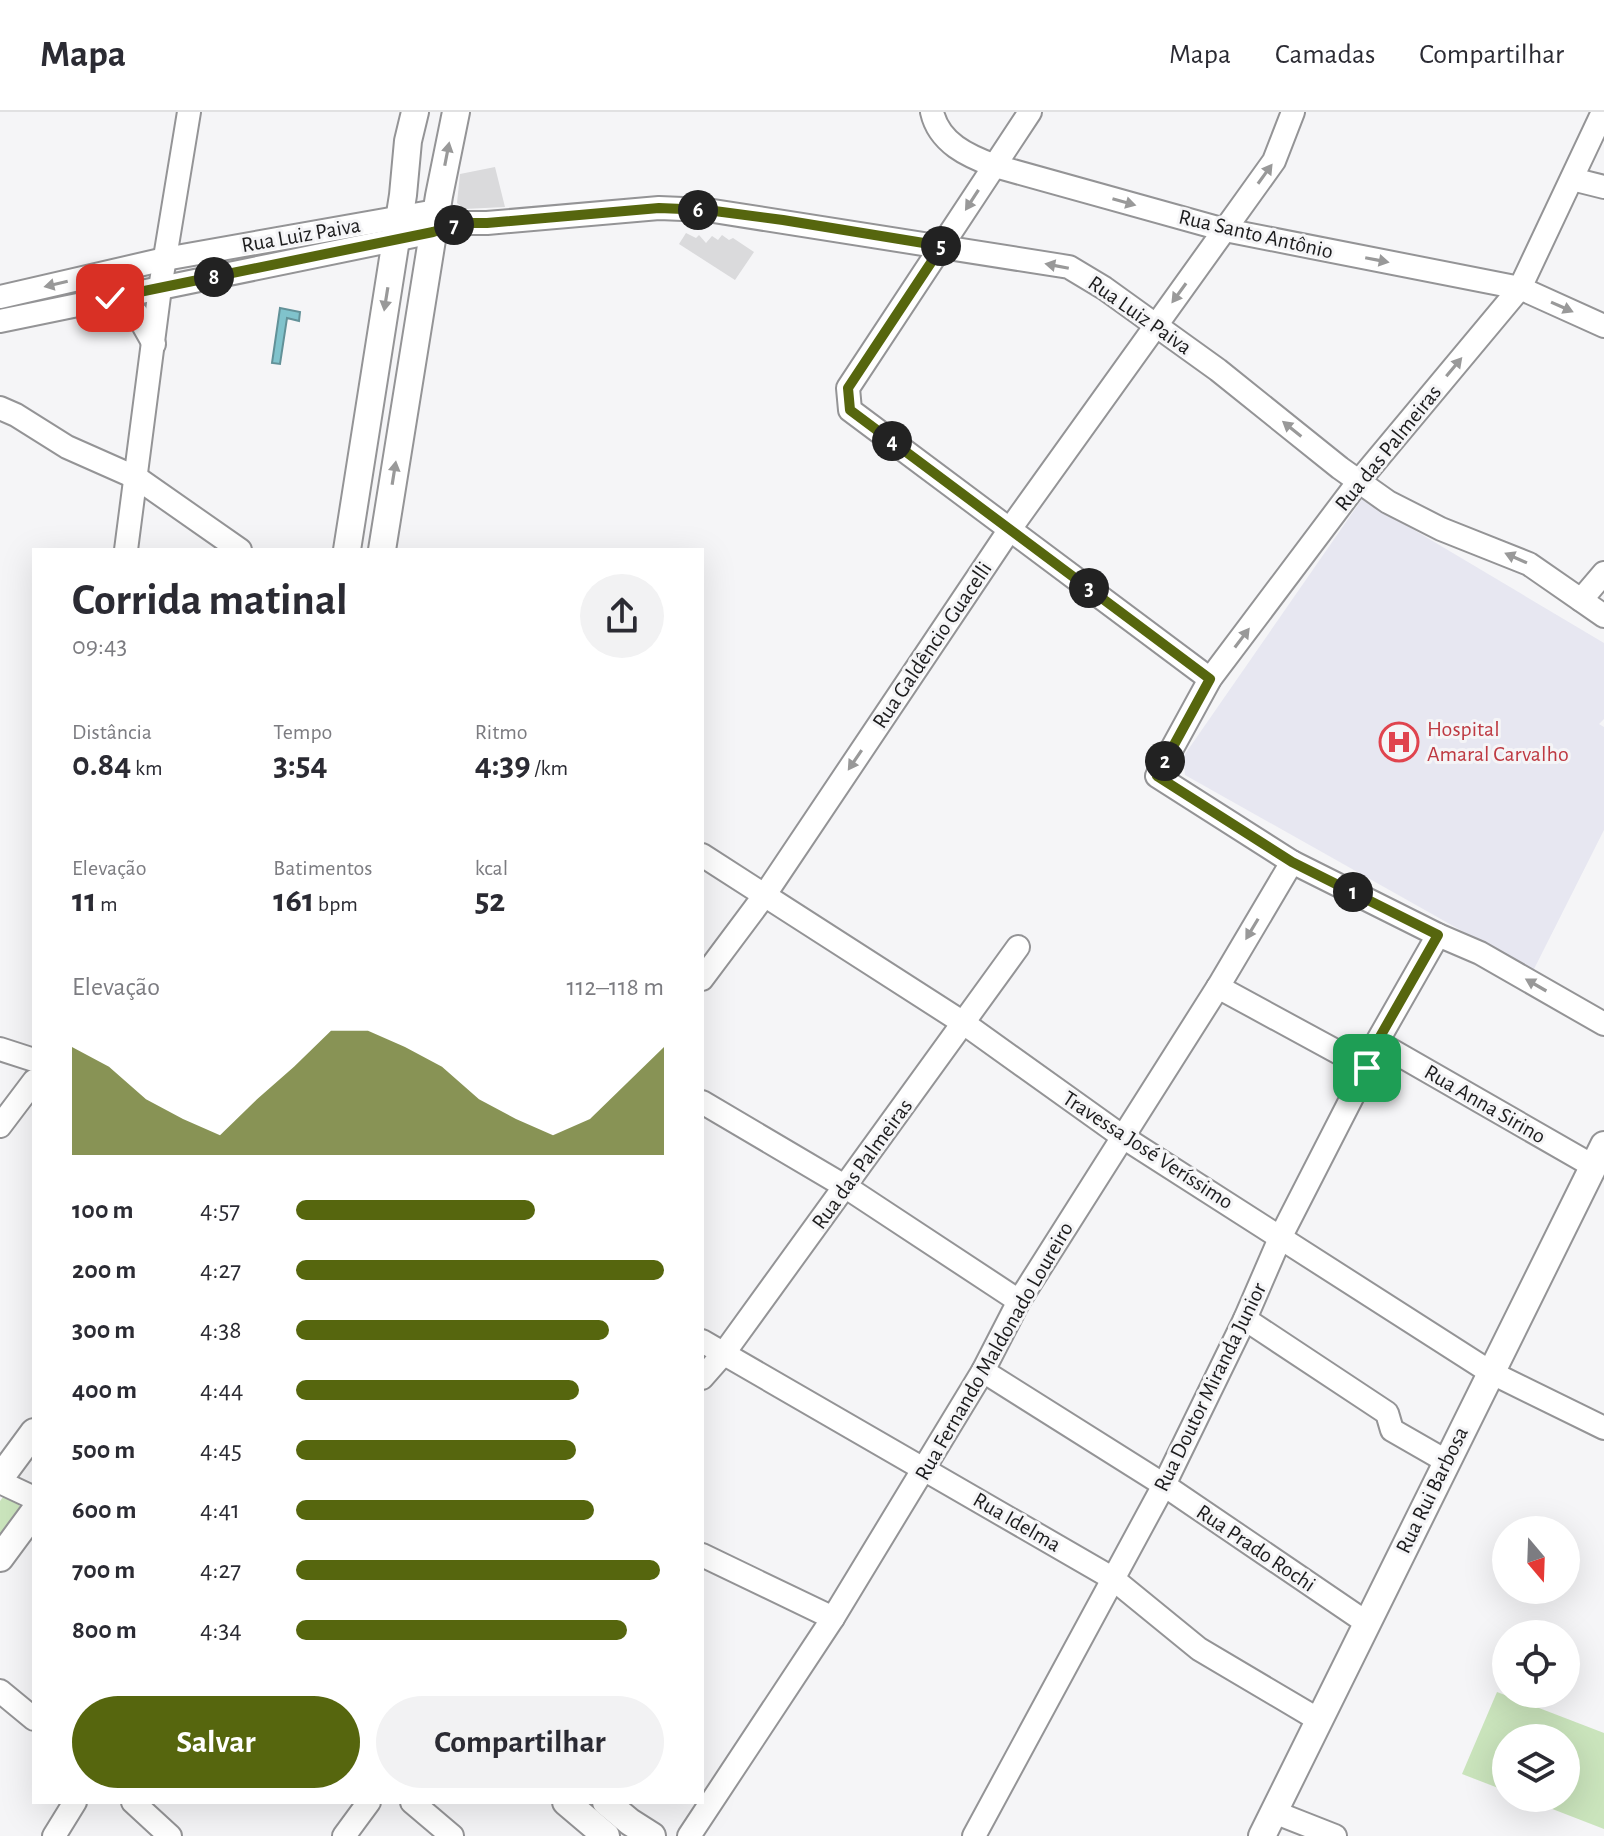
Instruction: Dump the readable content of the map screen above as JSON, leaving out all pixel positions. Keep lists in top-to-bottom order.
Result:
{
  "streets": {
    "main road": ["Rua Rui Barbosa"],
    "street": [
      "Rua Santo Antônio",
      "Rua Luiz Paiva",
      "Rua das Palmeiras",
      "Rua Galdêncio Guacelli",
      "Rua Anna Sirino",
      "Travessa José Veríssimo",
      "Rua Fernando Maldonado Loureiro",
      "Rua Doutor Miranda Junior",
      "Rua Idelma",
      "Rua Prado Rochi"
    ]
  },
  "crossings": [
    ["Rua Santo Antônio", "Rua das Palmeiras"],
    ["Rua Santo Antônio", "Rua Galdêncio Guacelli"],
    ["Rua Luiz Paiva", "Rua das Palmeiras"],
    ["Rua Luiz Paiva", "Rua Galdêncio Guacelli"],
    ["Rua das Palmeiras", "Travessa José Veríssimo"],
    ["Rua das Palmeiras", "Rua Fernando Maldonado Loureiro"],
    ["Rua das Palmeiras", "Rua Idelma"],
    ["Rua Galdêncio Guacelli", "Travessa José Veríssimo"],
    ["Rua Anna Sirino", "Rua Doutor Miranda Junior"],
    ["Rua Anna Sirino", "Rua Rui Barbosa"],
    ["Travessa José Veríssimo", "Rua Fernando Maldonado Loureiro"],
    ["Travessa José Veríssimo", "Rua Doutor Miranda Junior"],
    ["Travessa José Veríssimo", "Rua Rui Barbosa"],
    ["Rua Fernando Maldonado Loureiro", "Rua Idelma"],
    ["Rua Fernando Maldonado Loureiro", "Rua Prado Rochi"],
    ["Rua Doutor Miranda Junior", "Rua Idelma"],
    ["Rua Doutor Miranda Junior", "Rua Prado Rochi"],
    ["Rua Rui Barbosa", "Rua Idelma"],
    ["Rua Rui Barbosa", "Rua Prado Rochi"]
  ],
  "one_way": ["Rua Santo Antônio", "Rua Luiz Paiva"],
  "places": {
    "hospital": ["Hospital Amaral Carvalho"]
  },
  "north": "bottom",
  "page": {
    "header": "Mapa",
    "nav": ["Mapa", "Camadas", "Compartilhar"],
    "pins": [
      "6",
      "7",
      "5",
      "8",
      "4",
      "3",
      "2",
      "1"
    ],
    "heading": ["Corrida matinal", "09:43"],
    "stats": [
      ["Distância", "0.84 km"],
      ["Tempo", "3:54"],
      ["Ritmo", "4:39 /km"],
      ["Elevação", "11 m"],
      ["Batimentos", "161 bpm"],
      ["kcal", "52"]
    ],
    "chart": ["Elevação", "112–118 m"],
    "list": [
      {
        "name": "100 m",
        "note": "4:57"
      },
      {
        "name": "200 m",
        "note": "4:27"
      },
      {
        "name": "300 m",
        "note": "4:38"
      },
      {
        "name": "400 m",
        "note": "4:44"
      },
      {
        "name": "500 m",
        "note": "4:45"
      },
      {
        "name": "600 m",
        "note": "4:41"
      },
      {
        "name": "700 m",
        "note": "4:27"
      },
      {
        "name": "800 m",
        "note": "4:34"
      }
    ],
    "buttons": ["Salvar", "Compartilhar"]
  }
}
